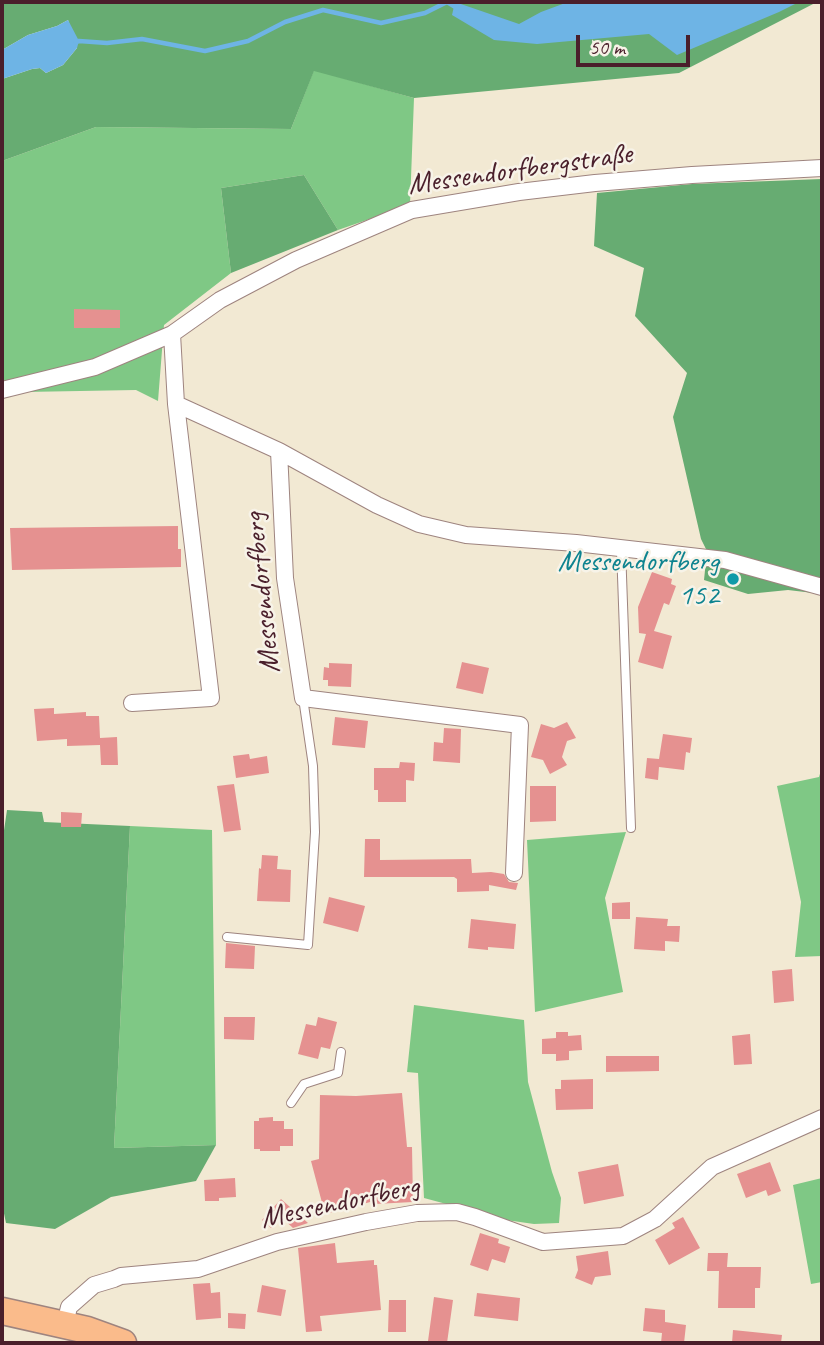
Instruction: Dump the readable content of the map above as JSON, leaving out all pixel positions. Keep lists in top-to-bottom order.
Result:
{
  "streets": {
    "street": ["Messendorfbergstraße", "Messendorfberg"]
  },
  "places": ["Messendorfberg 152"],
  "scale_bar": "50 m"
}
